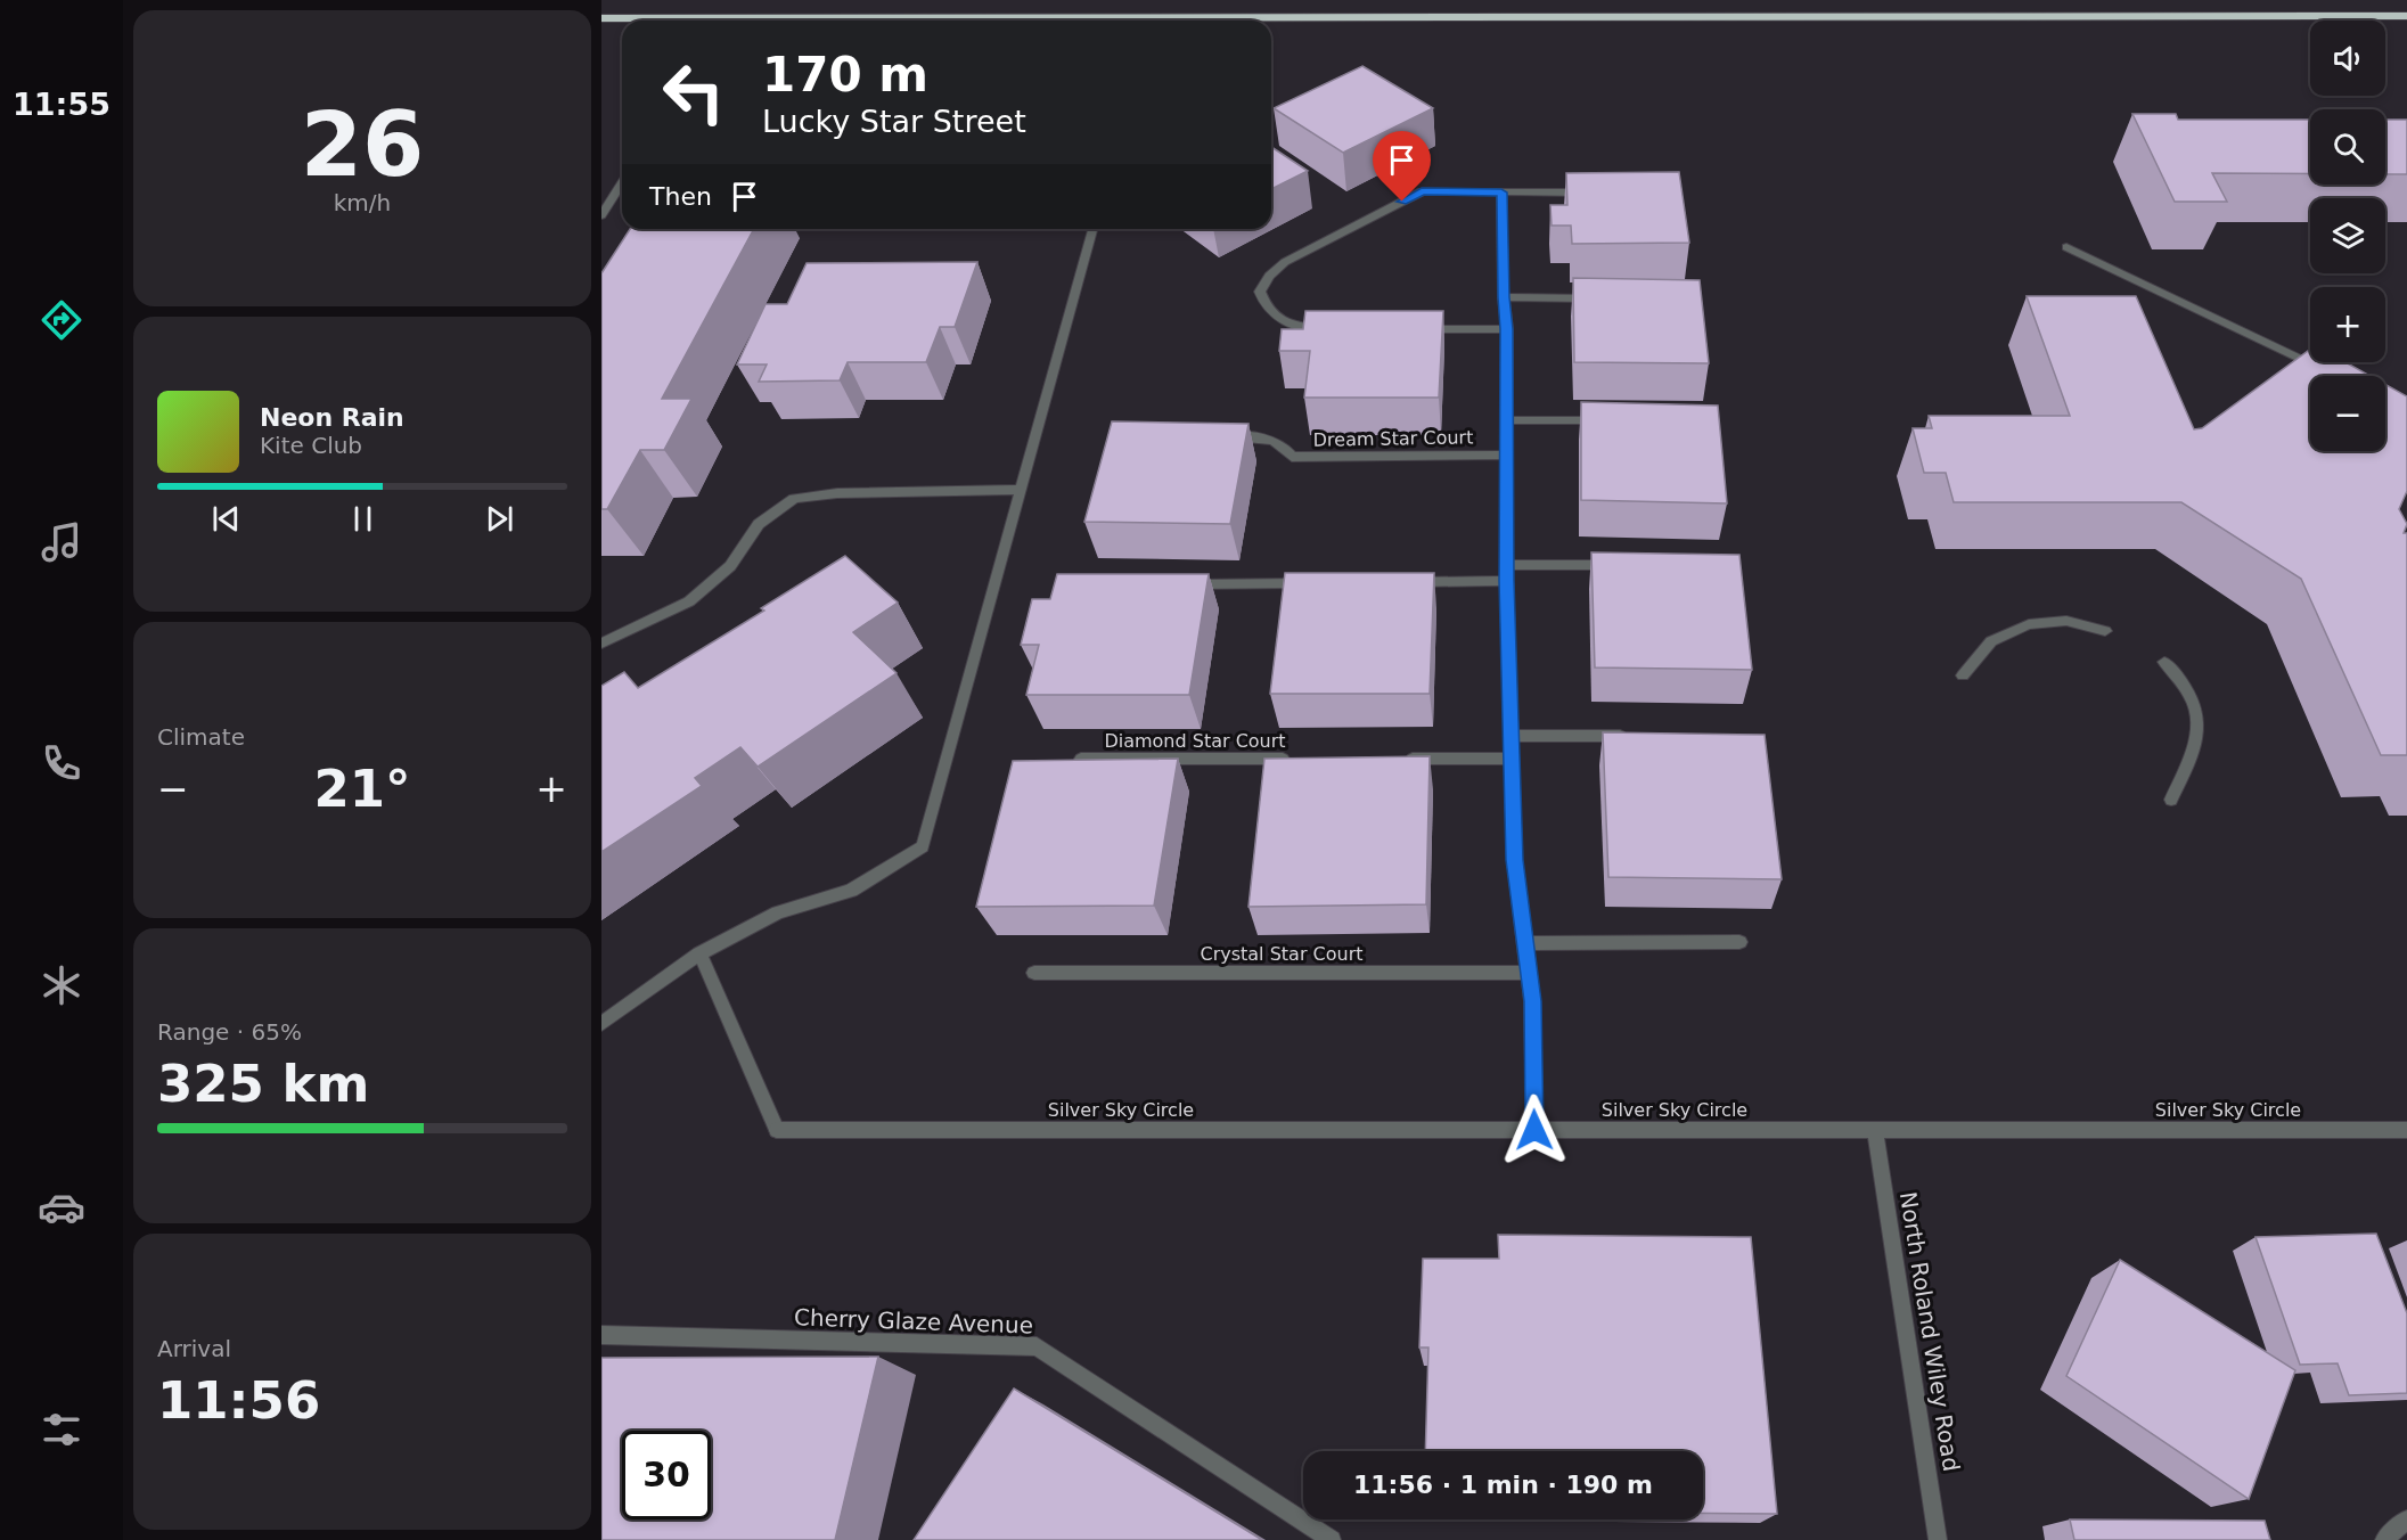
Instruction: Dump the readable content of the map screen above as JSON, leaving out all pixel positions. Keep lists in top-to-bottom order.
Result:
{
  "streets": {
    "street": [
      "Dream Star Court",
      "Diamond Star Court",
      "Crystal Star Court",
      "Silver Sky Circle",
      "Cherry Glaze Avenue",
      "North Roland Wiley Road"
    ]
  },
  "crossings": [
    ["Silver Sky Circle", "North Roland Wiley Road"]
  ],
  "page": {
    "tabs": "11:55",
    "tile": [
      ["26", "km/h"],
      "Climate",
      ["Range · 65%", "325 km"],
      ["Arrival", "11:56"]
    ],
    "map_buttons": ["+", "−"],
    "turn": ["170 m", "Lucky Star Street"],
    "then": "Then",
    "song": ["Neon Rain", "Kite Club"],
    "heat": ["−", "21°", "+"],
    "limit": "30",
    "trip": "11:56 · 1 min · 190 m"
  }
}
